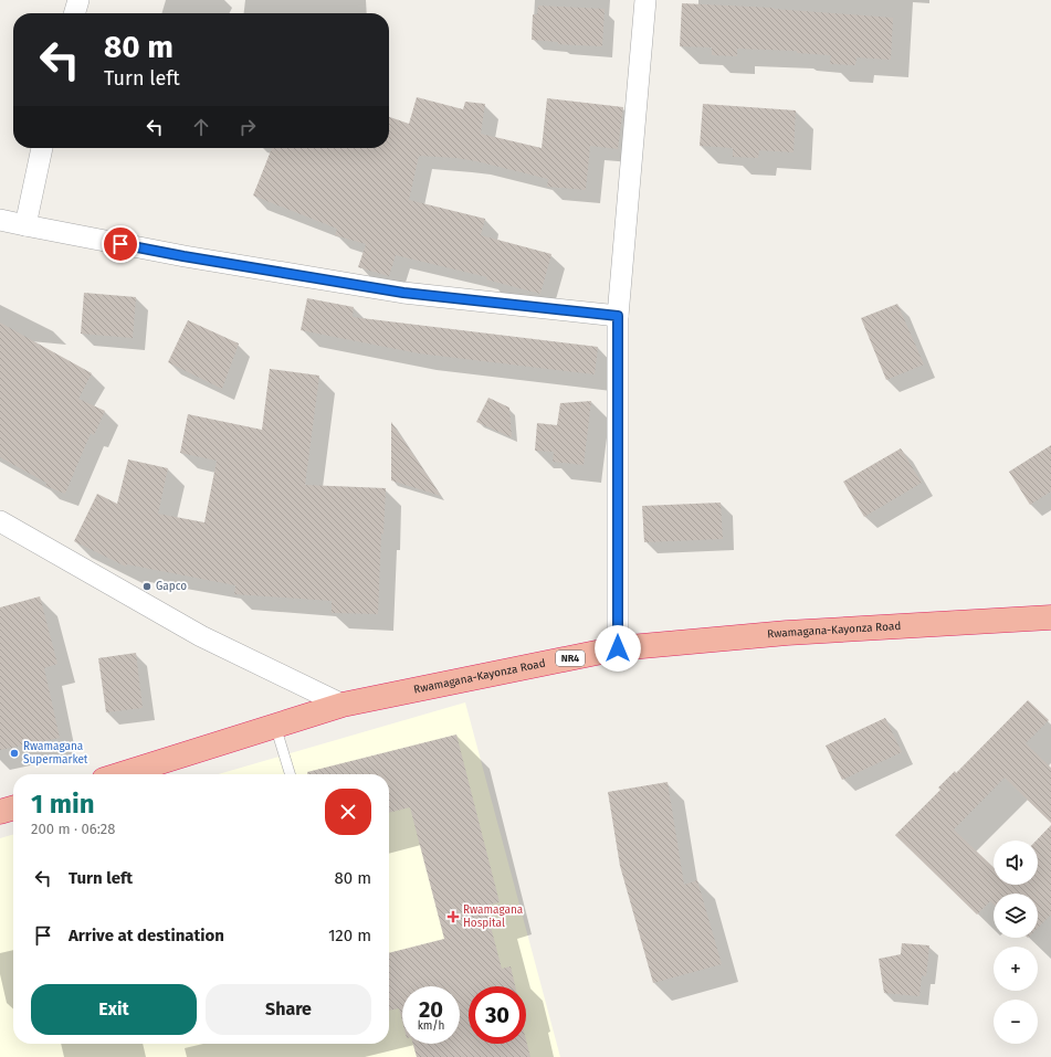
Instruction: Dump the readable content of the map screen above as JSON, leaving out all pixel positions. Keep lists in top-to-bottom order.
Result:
{
  "streets": {
    "highway": ["Rwamagana-Kayonza Road", "NR4"]
  },
  "places": {
    "other": ["Gapco", "Rwamagana Supermarket"],
    "health": ["Rwamagana Hospital"]
  },
  "page": {
    "turn": ["80 m", "Turn left"],
    "heading": ["1 min", "200 m · 06:28"],
    "map_buttons": ["+", "−"],
    "list": [
      {
        "name": "Turn left",
        "value": "80 m"
      },
      {
        "name": "Arrive at destination",
        "value": "120 m"
      }
    ],
    "buttons": ["Exit", "Share"],
    "speed": "20 km/h",
    "limit": "30"
  }
}
